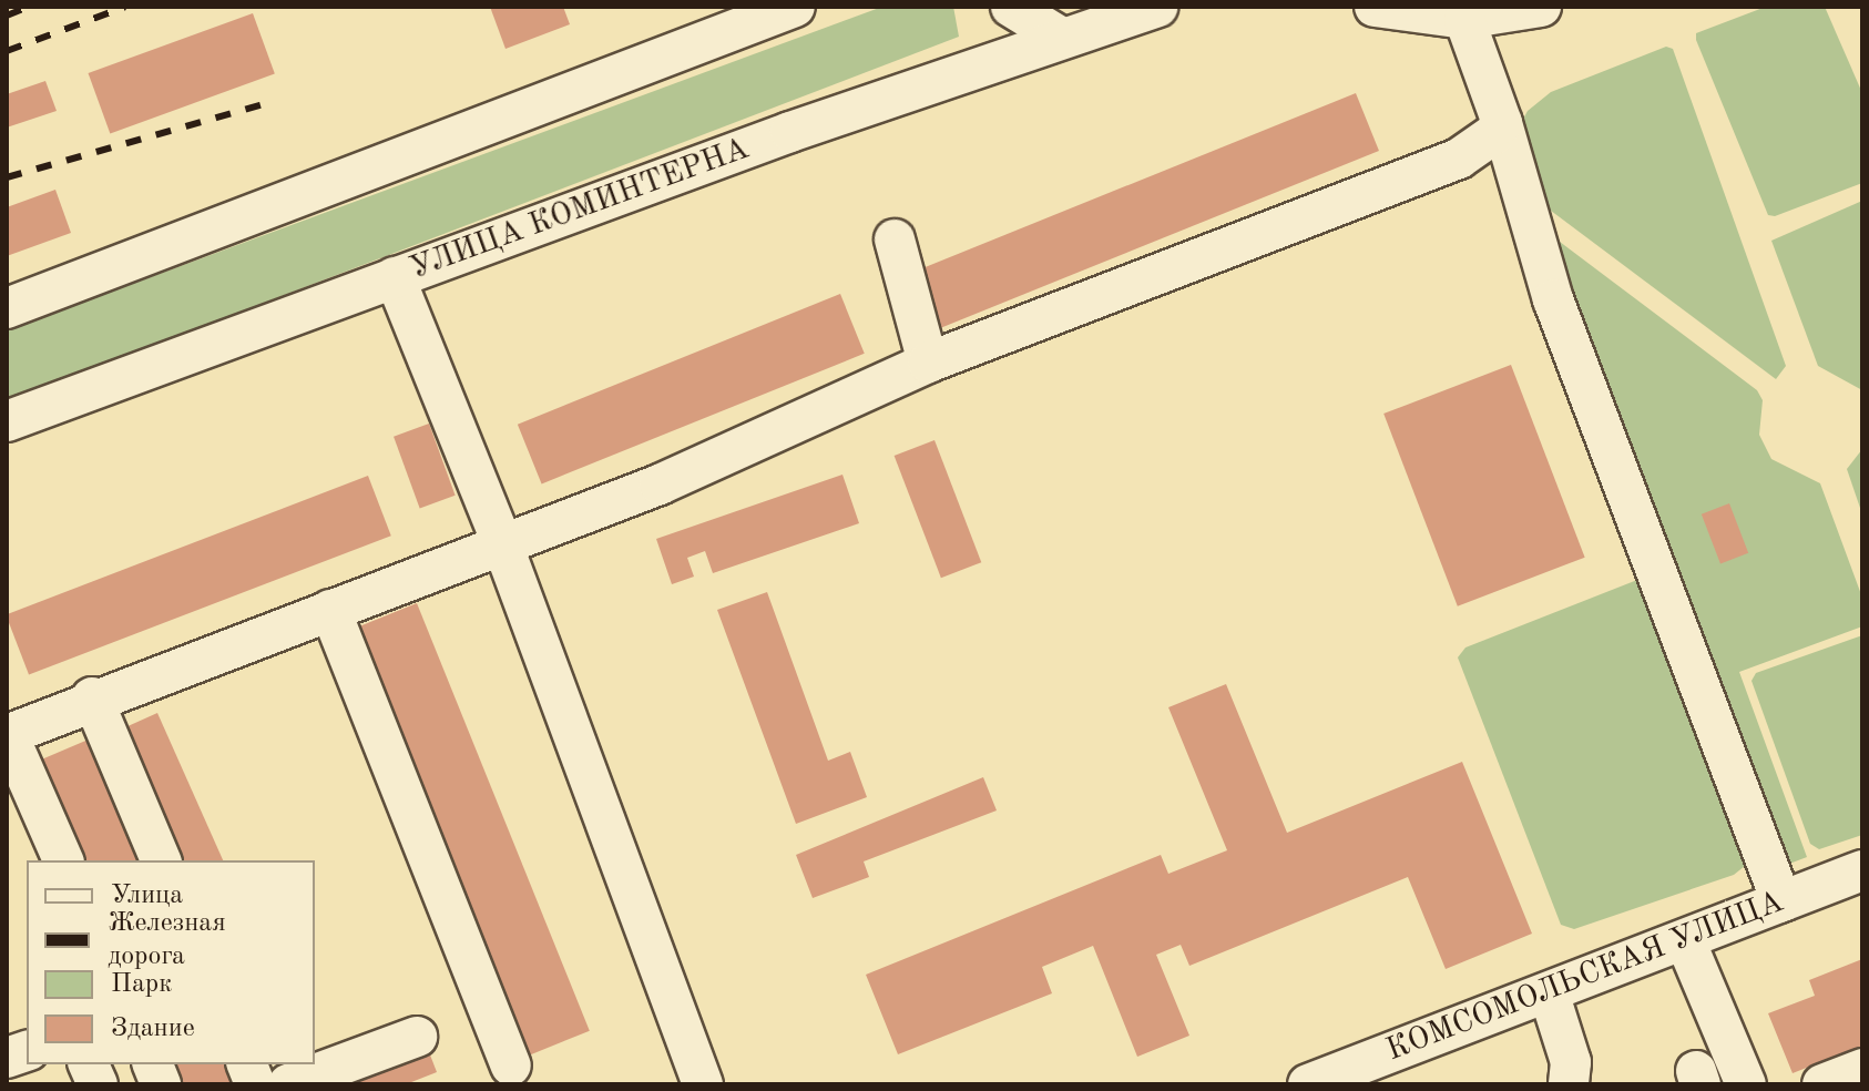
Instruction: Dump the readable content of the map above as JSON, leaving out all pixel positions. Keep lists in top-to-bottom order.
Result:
{
  "streets": {
    "street": ["УЛИЦА КОМИНТЕРНА", "КОМСОМОЛЬСКАЯ УЛИЦА"]
  },
  "legend": [
    "Улица",
    "Железная дорога",
    "Парк",
    "Здание"
  ]
}
